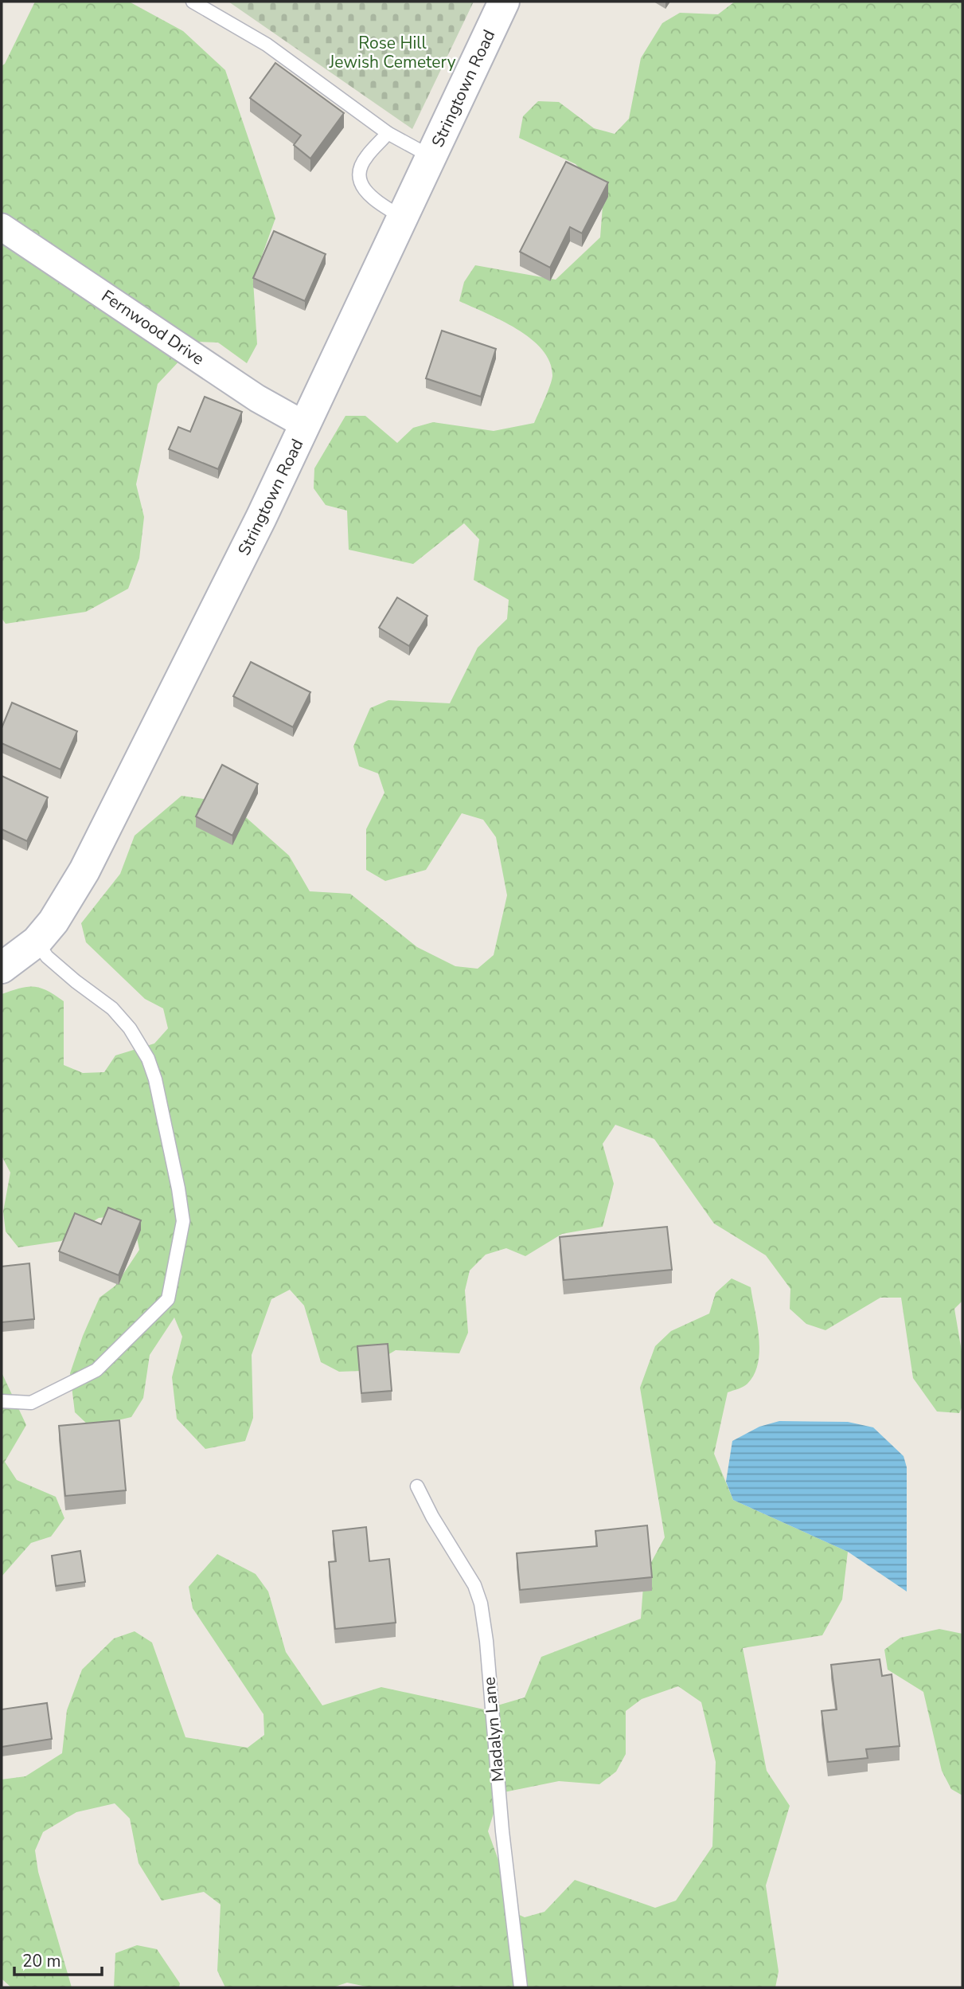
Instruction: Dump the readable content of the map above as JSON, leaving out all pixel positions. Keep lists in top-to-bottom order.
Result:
{
  "streets": {
    "main road": ["Stringtown Road"],
    "street": ["Fernwood Drive"],
    "lane": ["Madalyn Lane"]
  },
  "crossings": [
    ["Stringtown Road", "Fernwood Drive"]
  ],
  "parks": ["Rose Hill Jewish Cemetery"],
  "scale_bar": "20 m"
}
